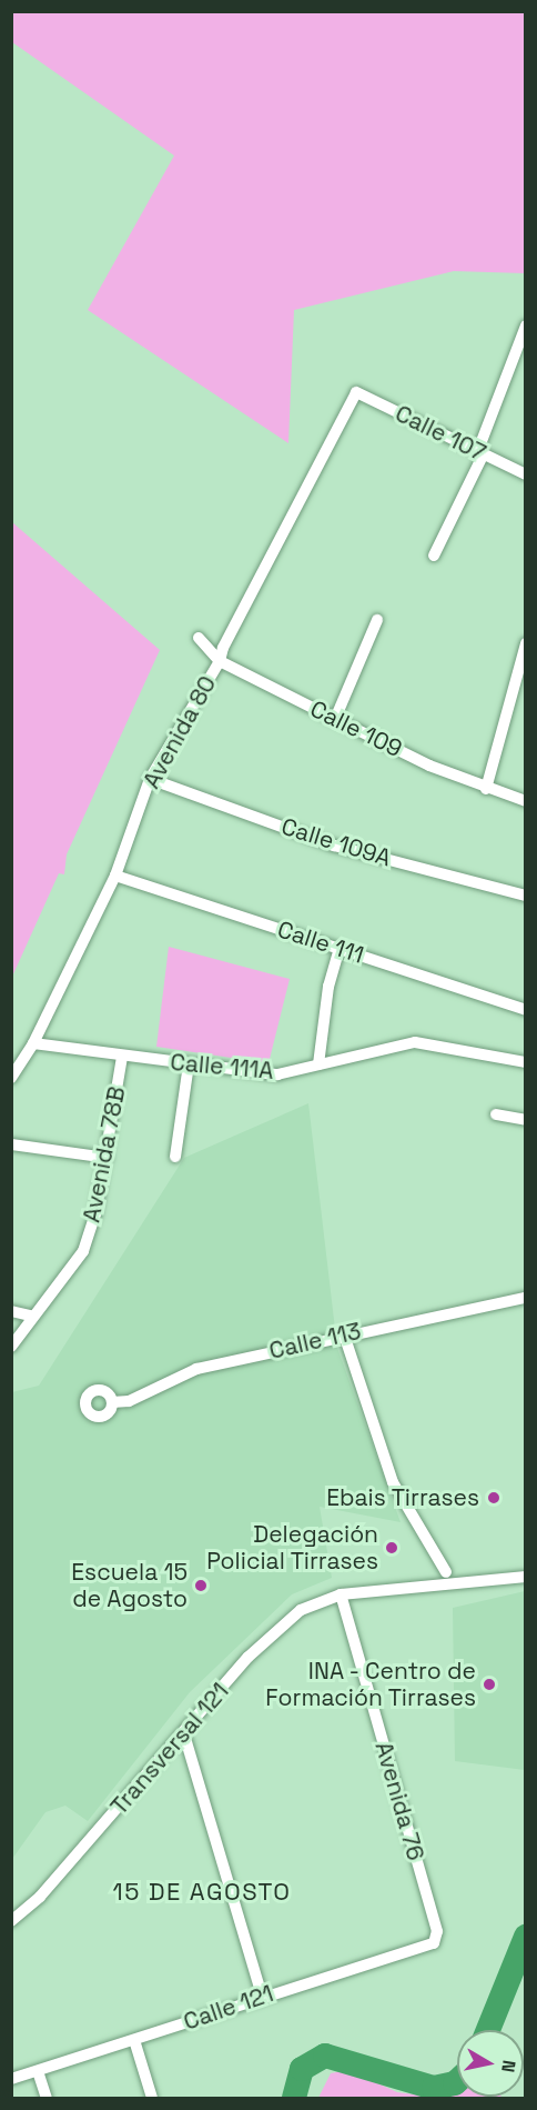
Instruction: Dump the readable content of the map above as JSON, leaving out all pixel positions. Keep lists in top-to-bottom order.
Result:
{
  "streets": {
    "street": [
      "Calle 107",
      "Calle 109",
      "Avenida 80",
      "Calle 109A",
      "Calle 111",
      "Calle 111A",
      "Avenida 78B",
      "Calle 113",
      "Transversal 121",
      "Avenida 76",
      "Calle 121"
    ]
  },
  "crossings": [
    ["Calle 107", "Avenida 80"],
    ["Calle 109", "Avenida 80"],
    ["Avenida 80", "Calle 109A"],
    ["Avenida 80", "Calle 111"],
    ["Avenida 80", "Calle 111A"],
    ["Calle 111A", "Avenida 78B"],
    ["Transversal 121", "Avenida 76"],
    ["Avenida 76", "Calle 121"]
  ],
  "districts": ["15 DE AGOSTO"],
  "places": [
    "Ebais Tirrases",
    "Delegación Policial Tirrases",
    "Escuela 15 de Agosto",
    "INA - Centro de Formación Tirrases"
  ],
  "north": "right"
}
